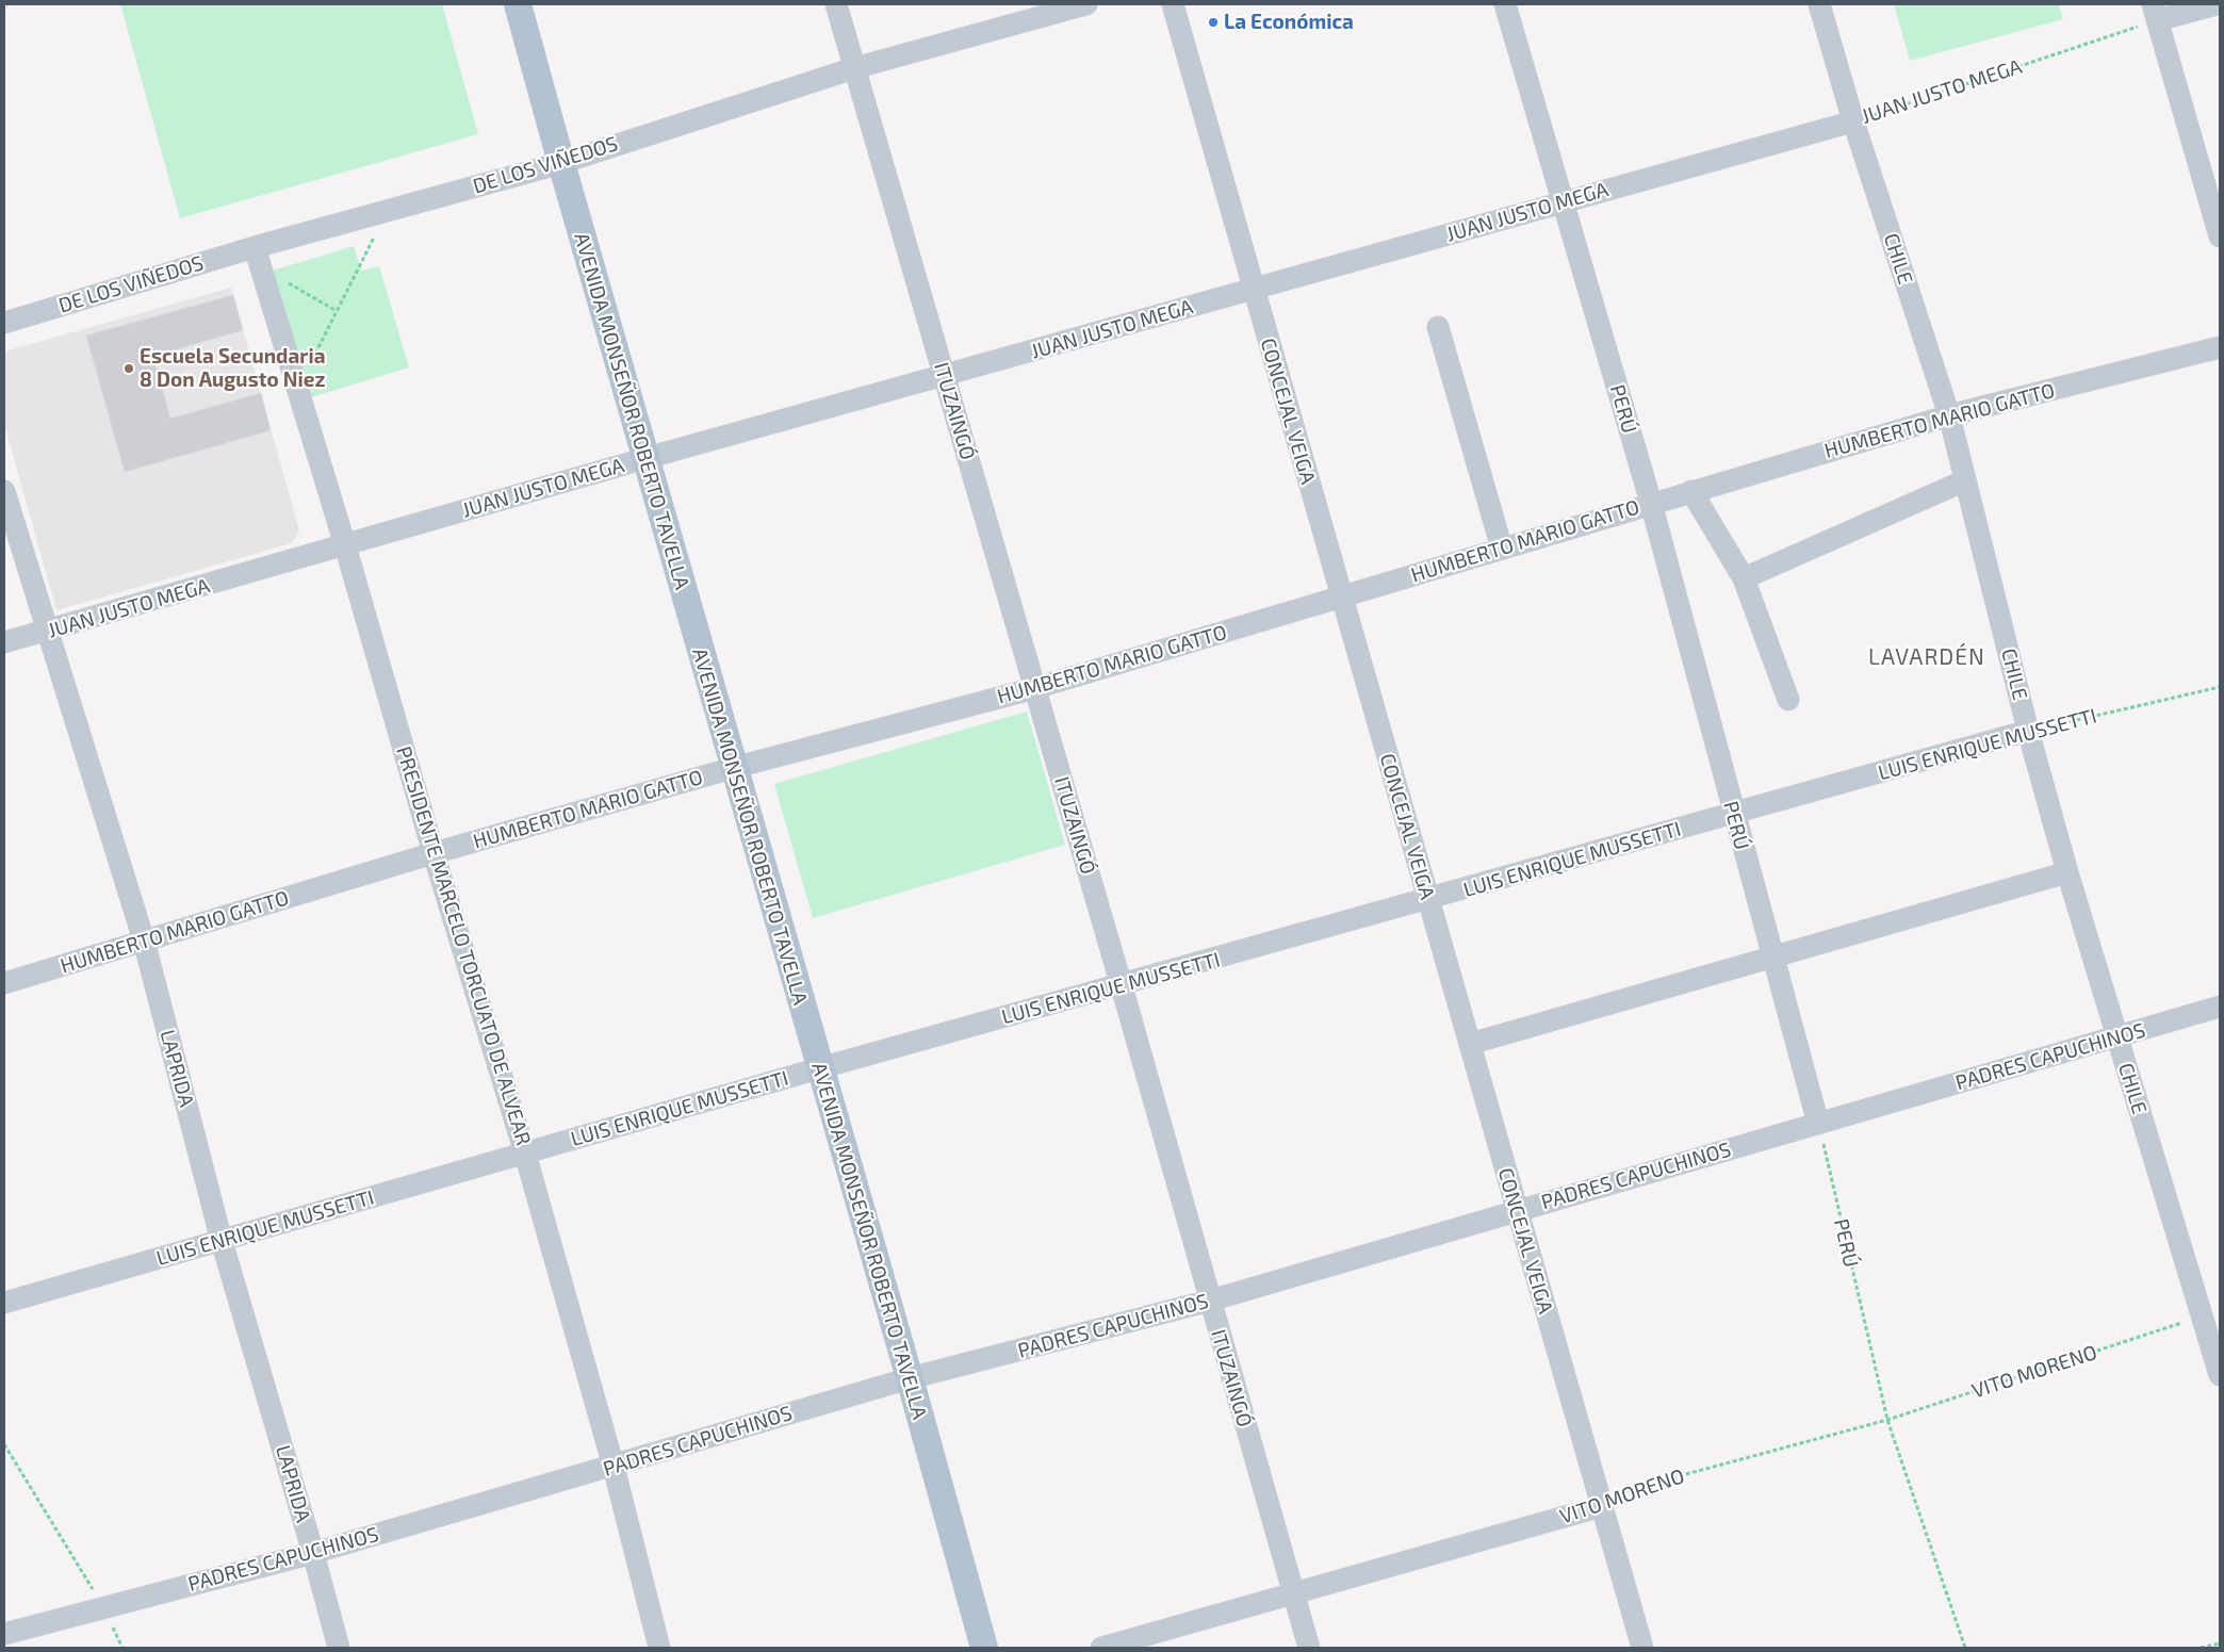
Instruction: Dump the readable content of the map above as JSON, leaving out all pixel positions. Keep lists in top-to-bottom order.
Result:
{
  "streets": {
    "main road": ["AVENIDA MONSEÑOR ROBERTO TAVELLA"],
    "street": [
      "JUAN JUSTO MEGA",
      "DE LOS VIÑEDOS",
      "CHILE",
      "PERÚ",
      "ITUZAINGÓ",
      "CONCEJAL VEIGA",
      "HUMBERTO MARIO GATTO",
      "LUIS ENRIQUE MUSSETTI",
      "PRESIDENTE MARCELO TORCUATO DE ALVEAR",
      "PADRES CAPUCHINOS",
      "LAPRIDA",
      "VITO MORENO"
    ]
  },
  "crossings": [
    ["JUAN JUSTO MEGA", "CHILE"],
    ["JUAN JUSTO MEGA", "PERÚ"],
    ["JUAN JUSTO MEGA", "AVENIDA MONSEÑOR ROBERTO TAVELLA"],
    ["JUAN JUSTO MEGA", "ITUZAINGÓ"],
    ["JUAN JUSTO MEGA", "CONCEJAL VEIGA"],
    ["JUAN JUSTO MEGA", "PRESIDENTE MARCELO TORCUATO DE ALVEAR"],
    ["JUAN JUSTO MEGA", "LAPRIDA"],
    ["DE LOS VIÑEDOS", "AVENIDA MONSEÑOR ROBERTO TAVELLA"],
    ["DE LOS VIÑEDOS", "ITUZAINGÓ"],
    ["DE LOS VIÑEDOS", "PRESIDENTE MARCELO TORCUATO DE ALVEAR"],
    ["CHILE", "HUMBERTO MARIO GATTO"],
    ["CHILE", "LUIS ENRIQUE MUSSETTI"],
    ["CHILE", "PADRES CAPUCHINOS"],
    ["CHILE", "VITO MORENO"],
    ["PERÚ", "HUMBERTO MARIO GATTO"],
    ["PERÚ", "LUIS ENRIQUE MUSSETTI"],
    ["PERÚ", "PADRES CAPUCHINOS"],
    ["PERÚ", "VITO MORENO"],
    ["AVENIDA MONSEÑOR ROBERTO TAVELLA", "HUMBERTO MARIO GATTO"],
    ["AVENIDA MONSEÑOR ROBERTO TAVELLA", "LUIS ENRIQUE MUSSETTI"],
    ["AVENIDA MONSEÑOR ROBERTO TAVELLA", "PADRES CAPUCHINOS"],
    ["ITUZAINGÓ", "HUMBERTO MARIO GATTO"],
    ["ITUZAINGÓ", "LUIS ENRIQUE MUSSETTI"],
    ["ITUZAINGÓ", "PADRES CAPUCHINOS"],
    ["ITUZAINGÓ", "VITO MORENO"],
    ["CONCEJAL VEIGA", "HUMBERTO MARIO GATTO"],
    ["CONCEJAL VEIGA", "LUIS ENRIQUE MUSSETTI"],
    ["CONCEJAL VEIGA", "PADRES CAPUCHINOS"],
    ["CONCEJAL VEIGA", "VITO MORENO"],
    ["HUMBERTO MARIO GATTO", "PRESIDENTE MARCELO TORCUATO DE ALVEAR"],
    ["HUMBERTO MARIO GATTO", "LAPRIDA"],
    ["LUIS ENRIQUE MUSSETTI", "PRESIDENTE MARCELO TORCUATO DE ALVEAR"],
    ["LUIS ENRIQUE MUSSETTI", "LAPRIDA"],
    ["PRESIDENTE MARCELO TORCUATO DE ALVEAR", "PADRES CAPUCHINOS"],
    ["PADRES CAPUCHINOS", "LAPRIDA"]
  ],
  "districts": ["LAVARDÉN"],
  "places": ["La Económica", "Escuela Secundaria 8 Don Augusto Niez"]
}
